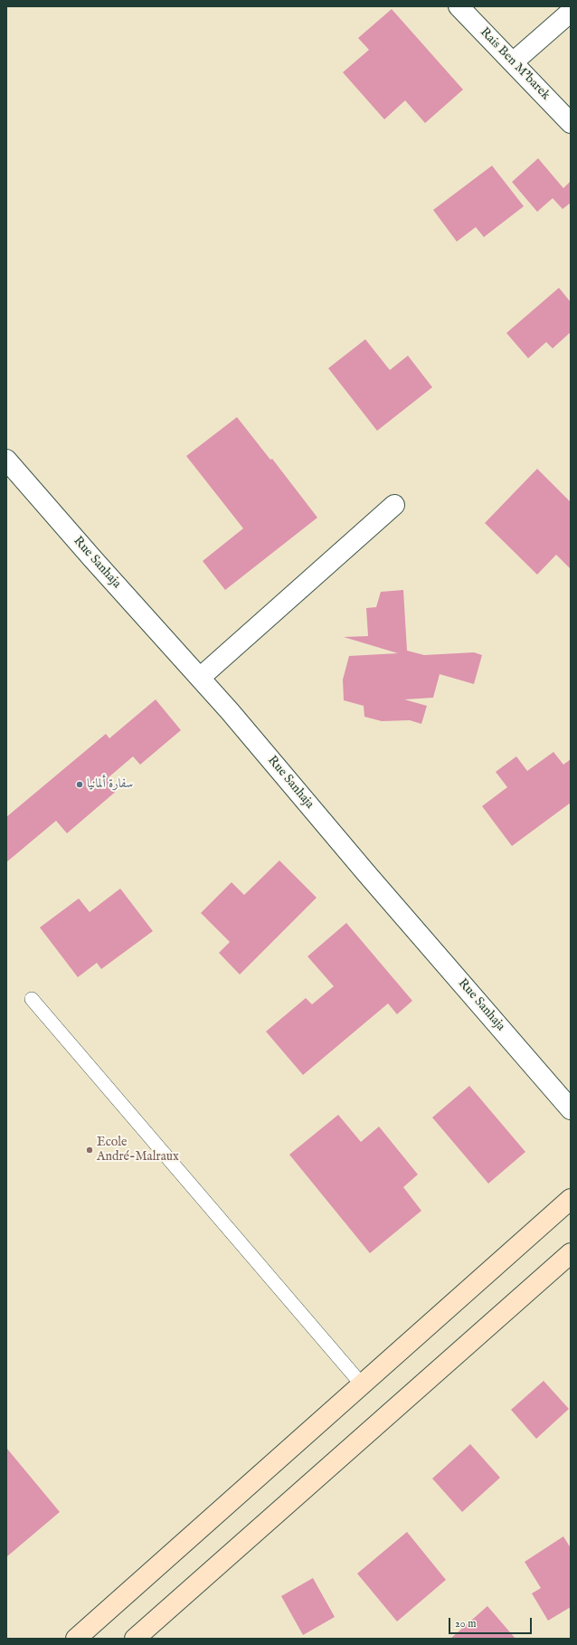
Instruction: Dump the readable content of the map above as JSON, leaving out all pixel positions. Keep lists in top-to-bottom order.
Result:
{
  "streets": {
    "street": ["Rais Ben M’barek", "Rue Sanhaja"]
  },
  "places": ["سفارة ألمانيا", "Ecole André-Malraux"],
  "scale_bar": "20 m"
}
